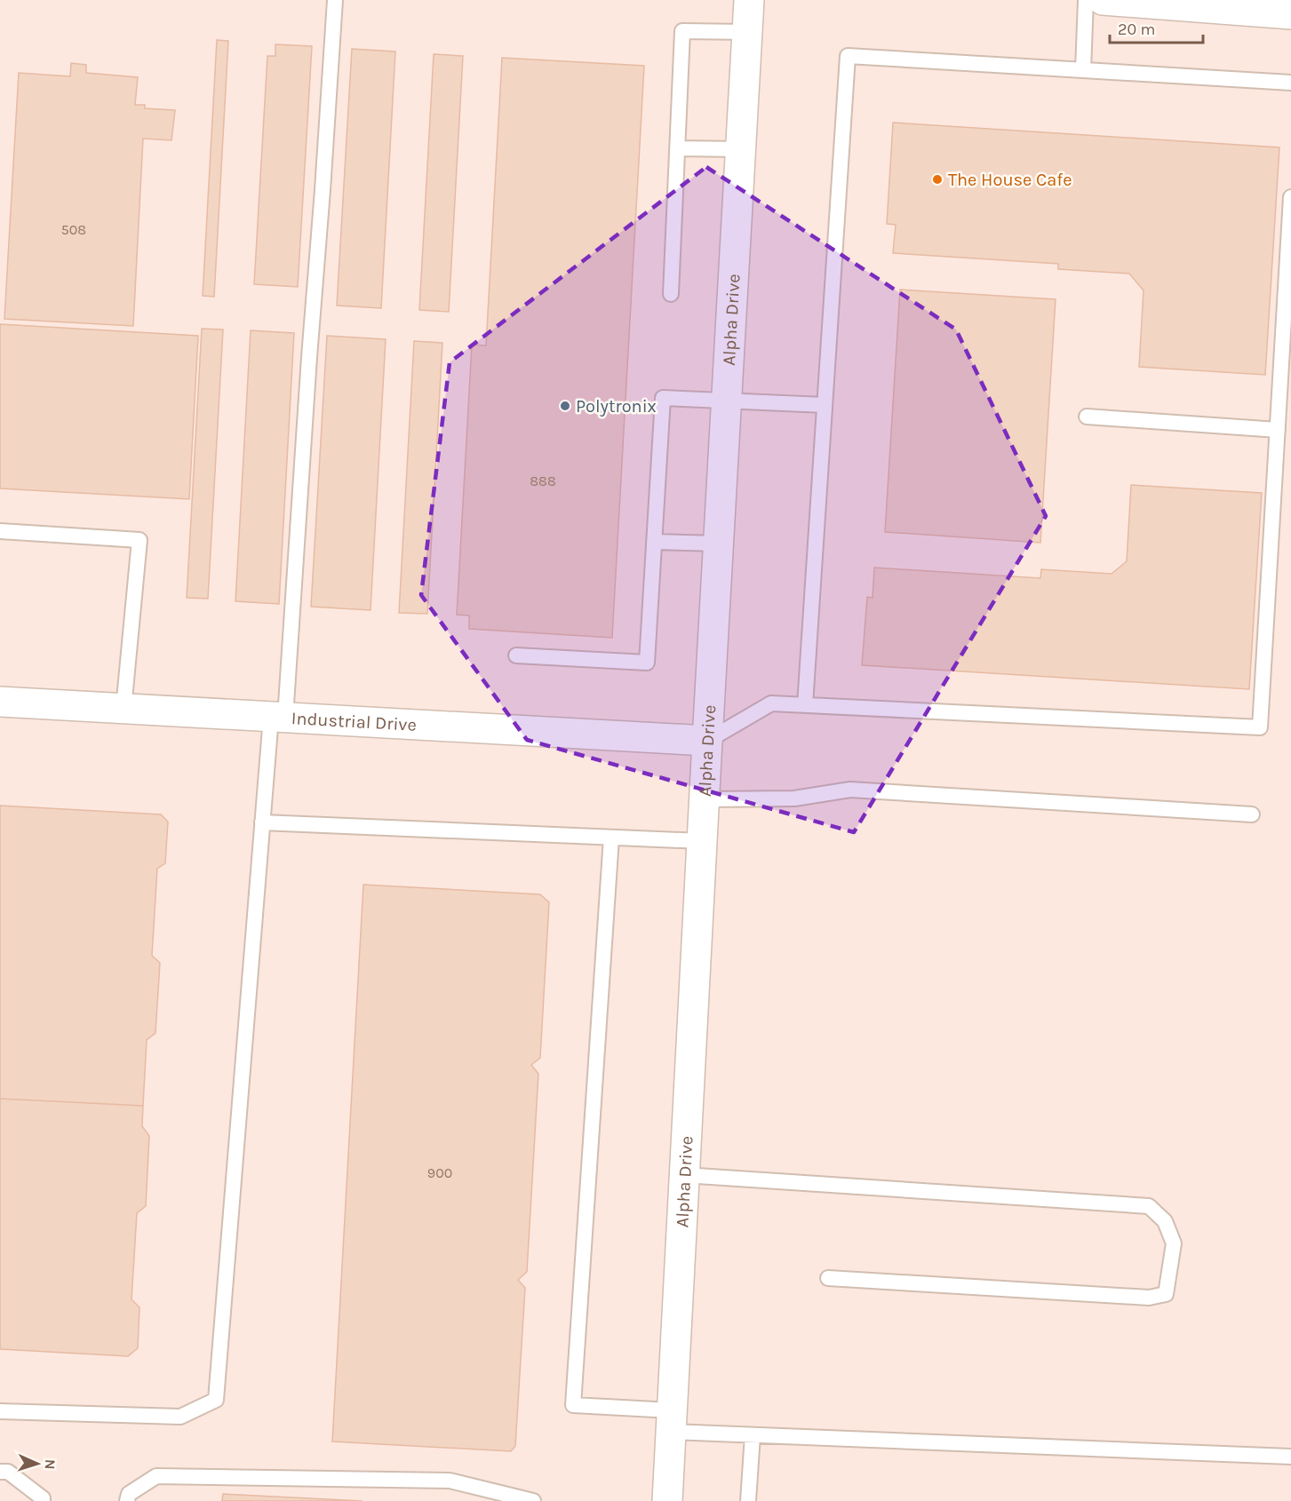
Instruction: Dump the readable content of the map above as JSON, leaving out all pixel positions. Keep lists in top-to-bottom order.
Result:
{
  "streets": {
    "street": ["Alpha Drive", "Industrial Drive"]
  },
  "crossings": [
    ["Alpha Drive", "Industrial Drive"]
  ],
  "places": ["The House Cafe", "Polytronix"],
  "house_numbers": ["508", "888", "900"],
  "scale_bar": "20 m",
  "north": "right"
}
